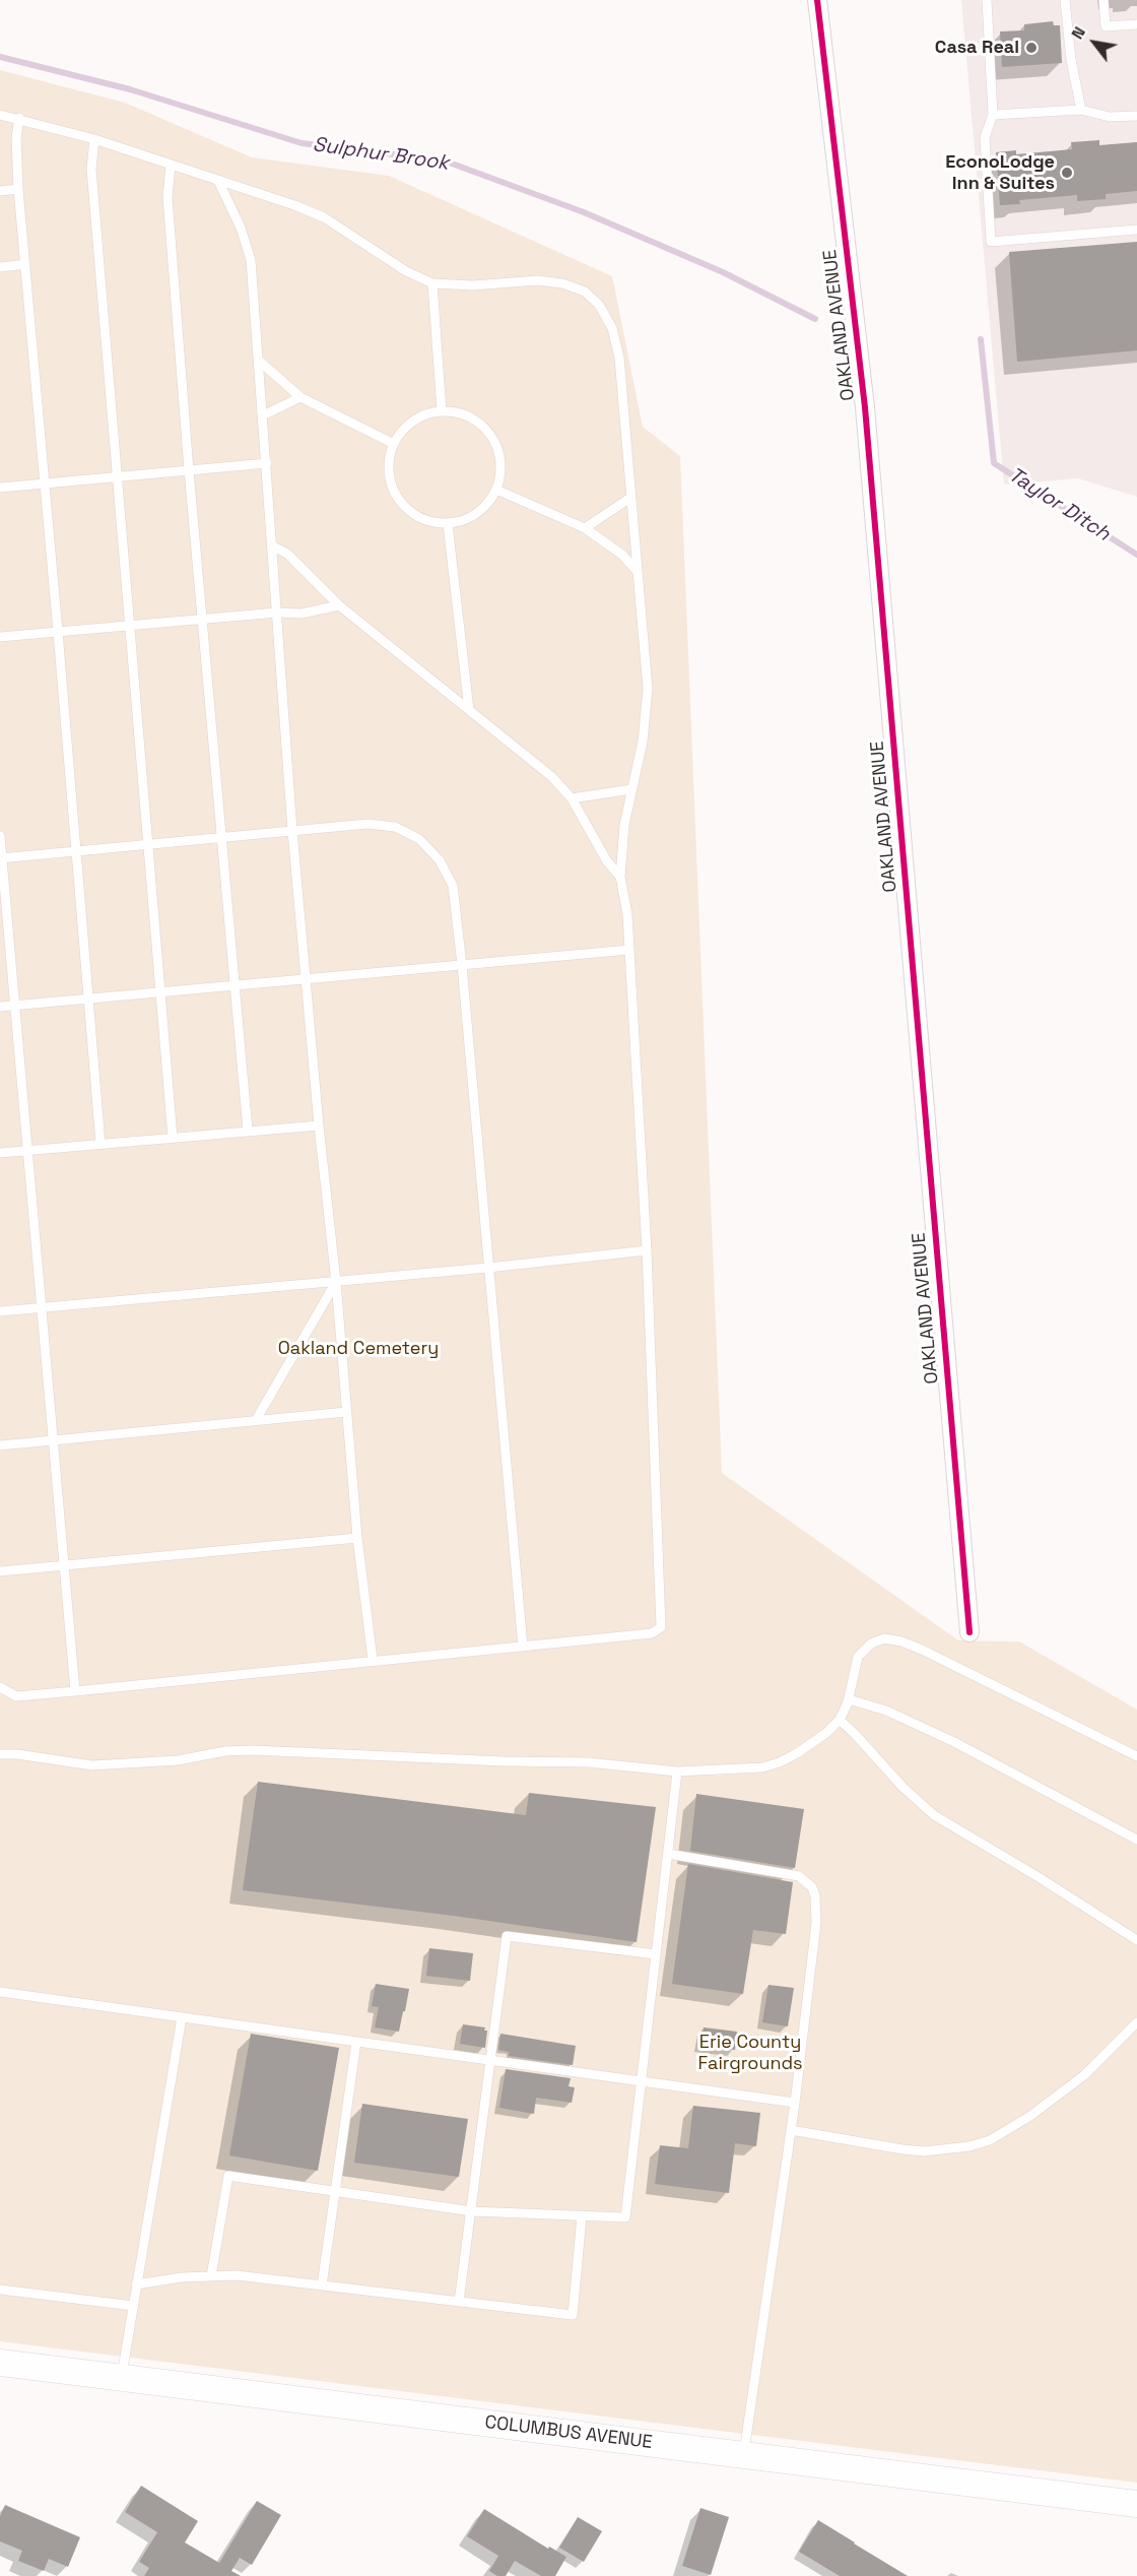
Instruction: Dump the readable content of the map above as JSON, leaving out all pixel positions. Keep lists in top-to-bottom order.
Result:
{
  "streets": {
    "main road": ["COLUMBUS AVENUE"],
    "street": ["OAKLAND AVENUE"]
  },
  "water": ["Sulphur Brook", "Taylor Ditch"],
  "parks": ["Oakland Cemetery", "Erie County Fairgrounds"],
  "places": ["Casa Real", "EconoLodge Inn & Suites"],
  "north": "top left"
}
